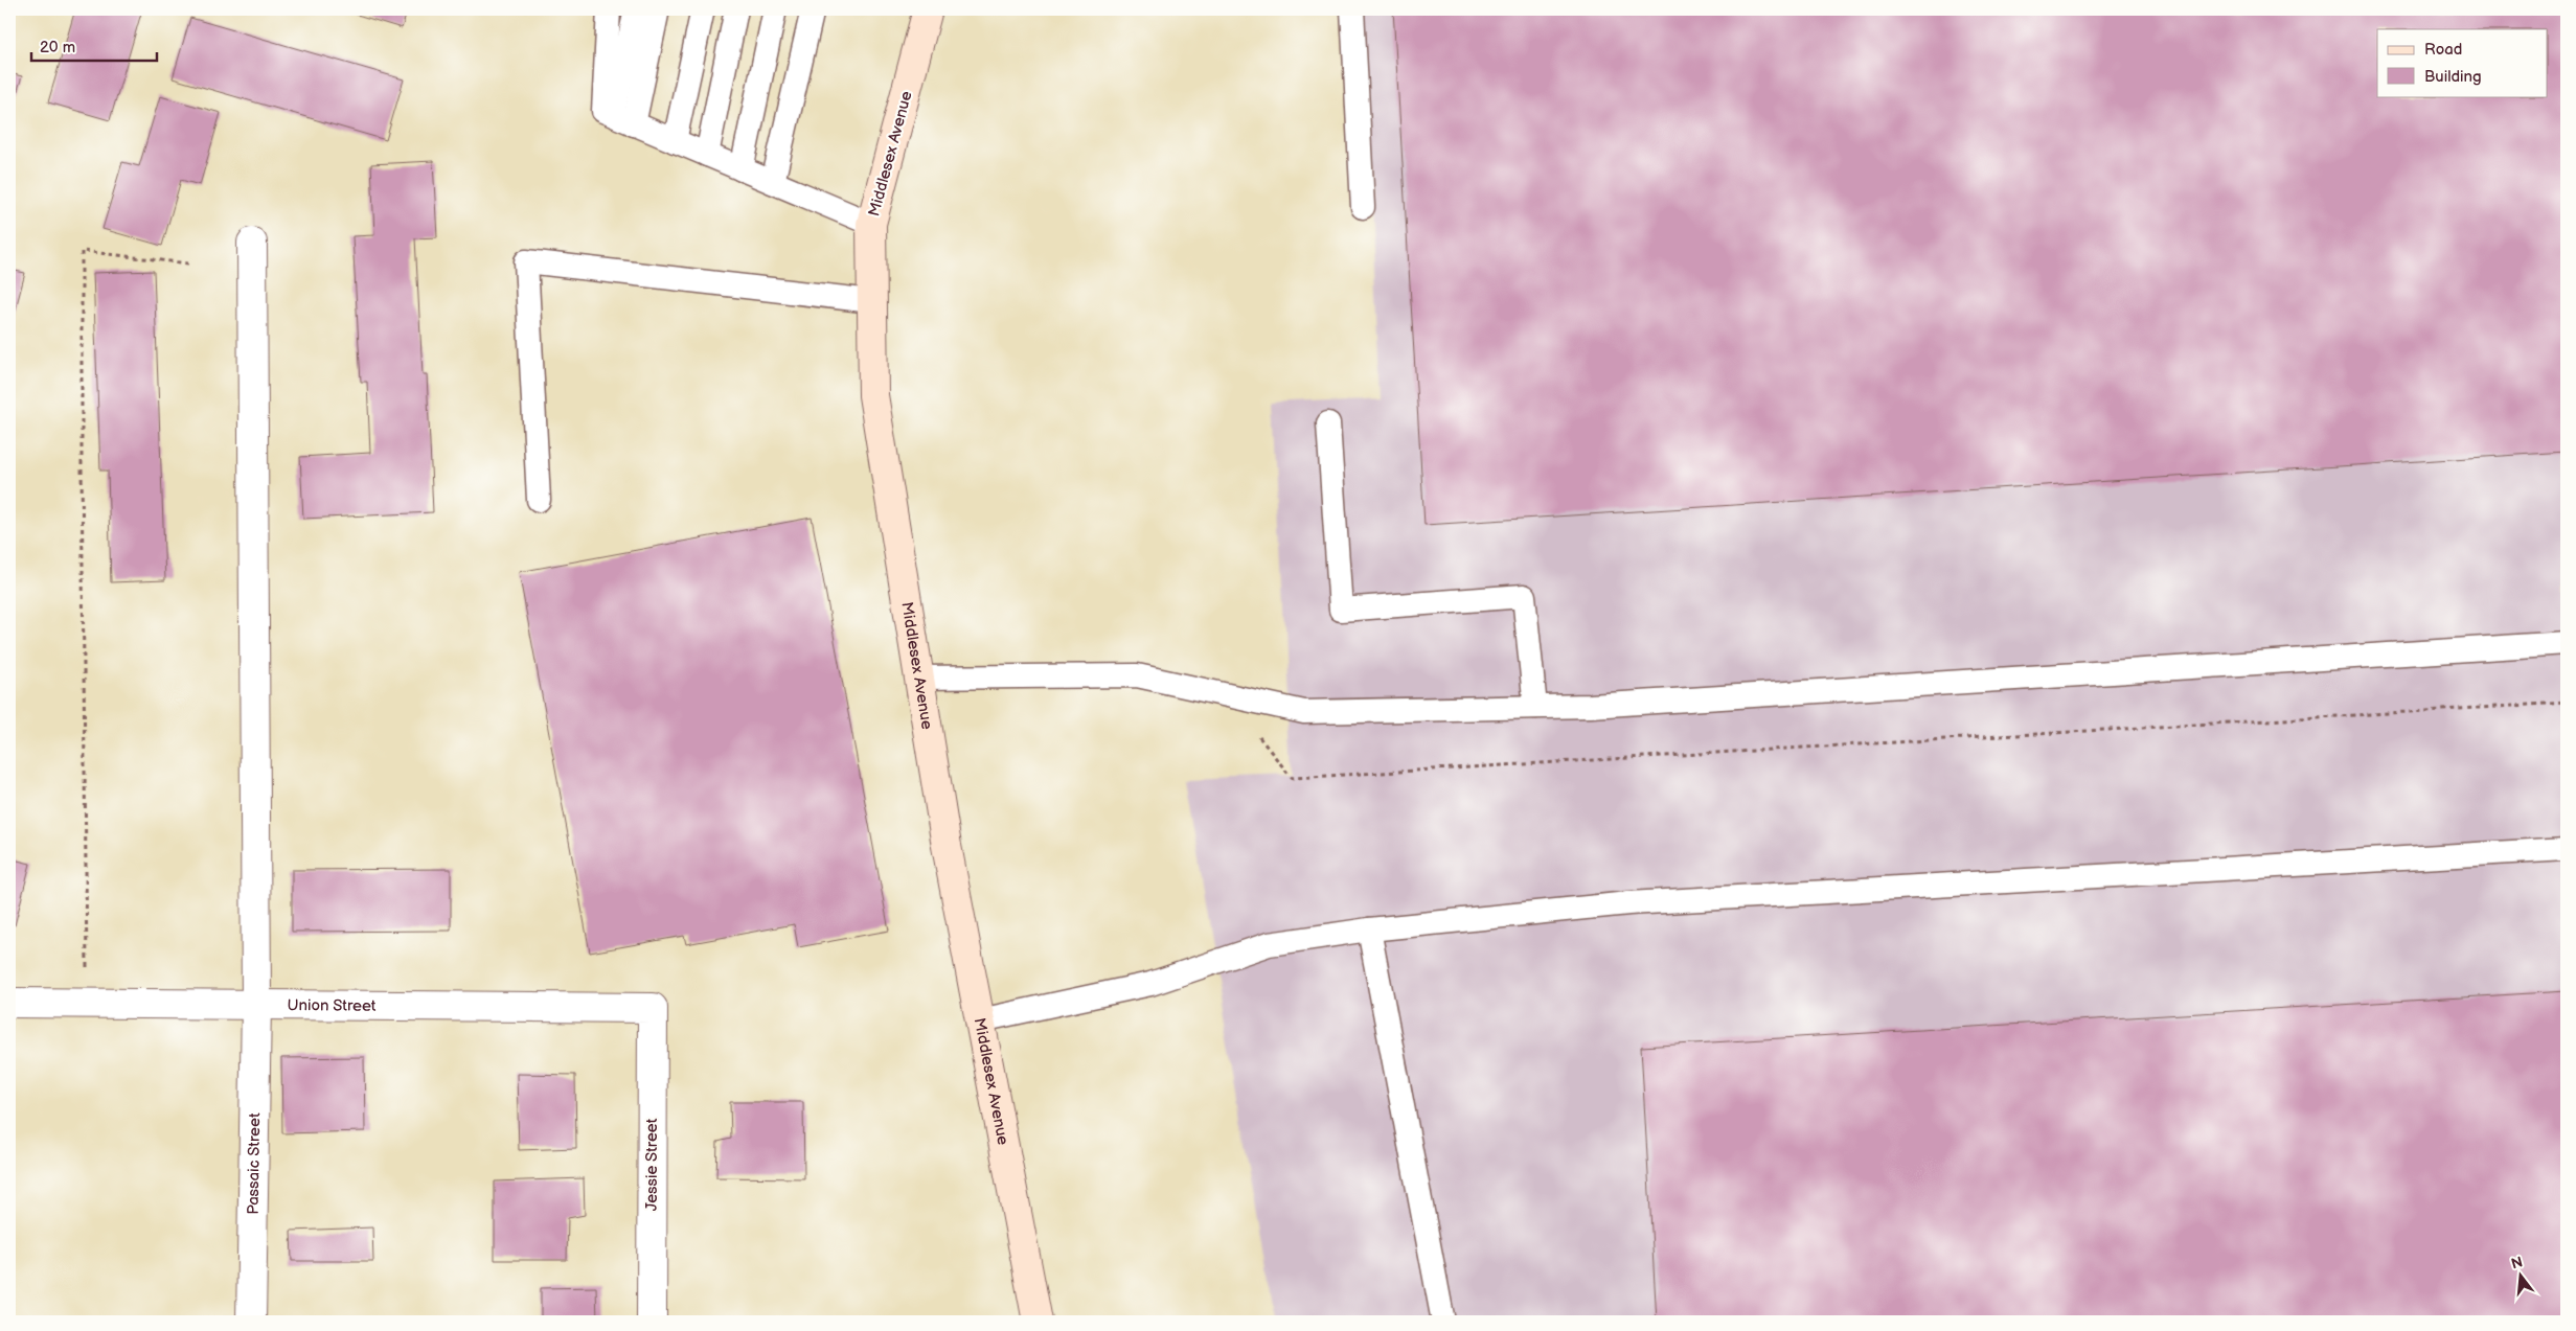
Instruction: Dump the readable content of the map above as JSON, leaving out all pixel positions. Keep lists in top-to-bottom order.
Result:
{
  "streets": {
    "main road": ["Middlesex Avenue"],
    "street": ["Union Street", "Passaic Street", "Jessie Street"]
  },
  "crossings": [
    ["Union Street", "Passaic Street"],
    ["Union Street", "Jessie Street"]
  ],
  "legend": ["Road", "Building"],
  "scale_bar": "20 m",
  "north": "top"
}
